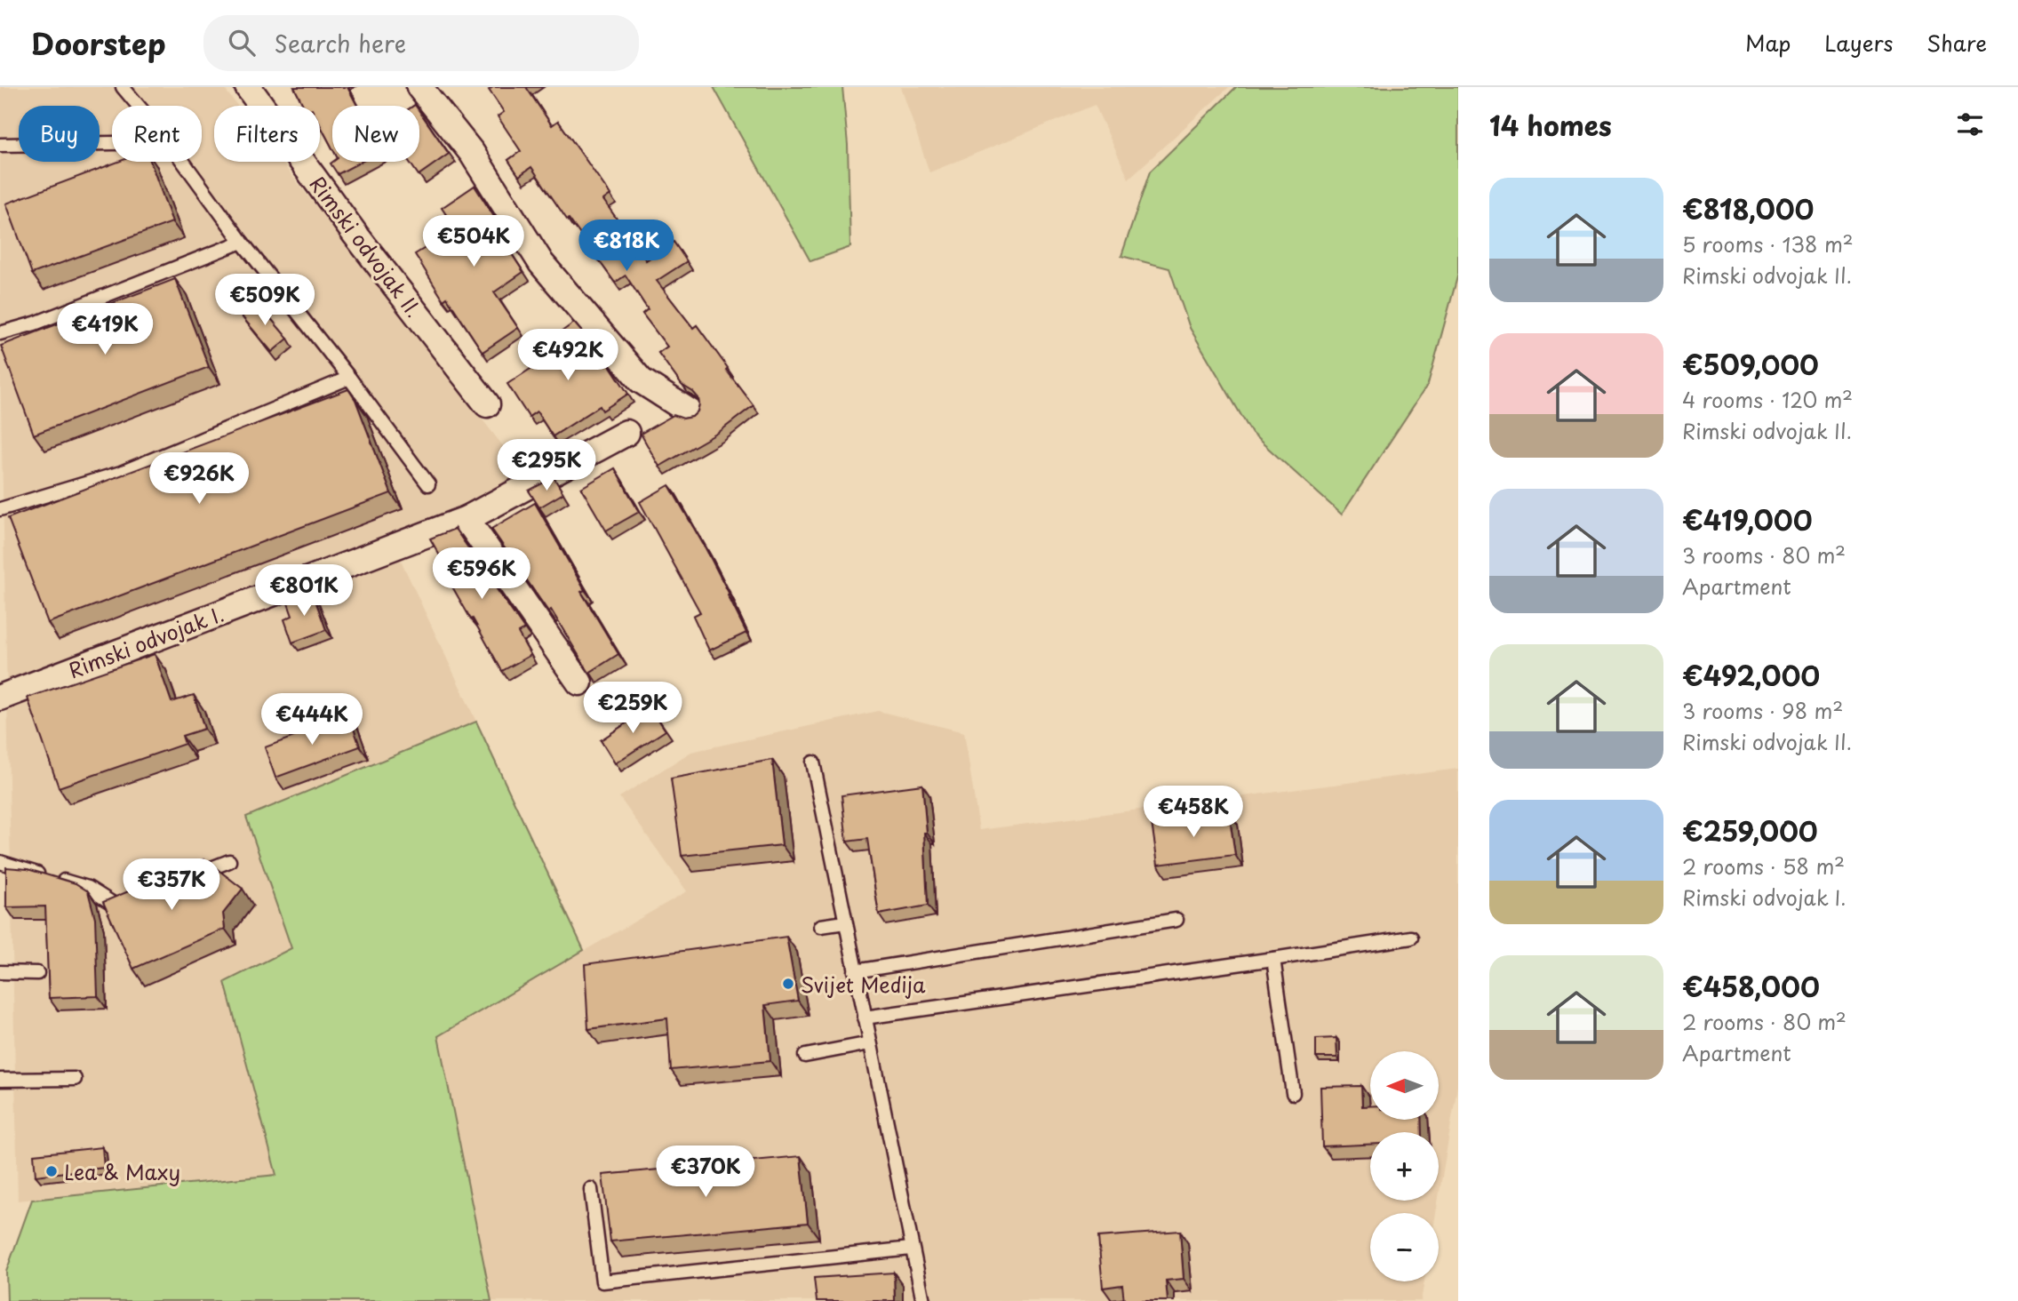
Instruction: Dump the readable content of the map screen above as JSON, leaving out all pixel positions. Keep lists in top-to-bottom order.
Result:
{
  "streets": {
    "street": ["Rimski odvojak II.", "Rimski odvojak I."]
  },
  "places": ["Svijet Medija", "Lea & Maxy"],
  "north": "left",
  "page": {
    "header": "Doorstep",
    "search": "Search here",
    "nav": ["Map", "Layers", "Share"],
    "heading": "14 homes",
    "chip": [
      "Buy",
      "Rent",
      "Filters",
      "New"
    ],
    "list": [
      {
        "name": "€818,000",
        "note": "5 rooms · 138 m² · Rimski odvojak II."
      },
      {
        "name": "€509,000",
        "note": "4 rooms · 120 m² · Rimski odvojak II."
      },
      {
        "name": "€419,000",
        "note": "3 rooms · 80 m² · Apartment"
      },
      {
        "name": "€492,000",
        "note": "3 rooms · 98 m² · Rimski odvojak II."
      },
      {
        "name": "€259,000",
        "note": "2 rooms · 58 m² · Rimski odvojak I."
      },
      {
        "name": "€458,000",
        "note": "2 rooms · 80 m² · Apartment"
      }
    ],
    "price": [
      "€504K",
      "€818K",
      "€509K",
      "€419K",
      "€492K",
      "€295K",
      "€926K",
      "€596K",
      "€801K",
      "€259K",
      "€444K",
      "€458K",
      "€357K",
      "€370K"
    ],
    "map_buttons": ["+", "−"]
  }
}
